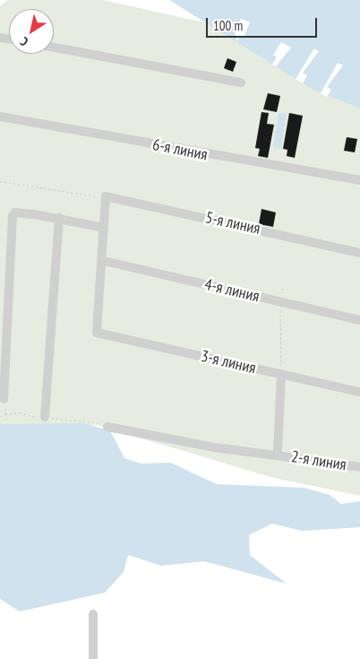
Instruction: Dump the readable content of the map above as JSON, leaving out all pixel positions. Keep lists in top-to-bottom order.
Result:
{
  "streets": {
    "lane": [
      "6-я линия",
      "5-я линия",
      "4-я линия",
      "3-я линия",
      "2-я линия"
    ]
  },
  "crossings": [
    ["4-я линия", "3-я линия"]
  ],
  "scale_bar": "100 m",
  "north": "bottom left"
}
